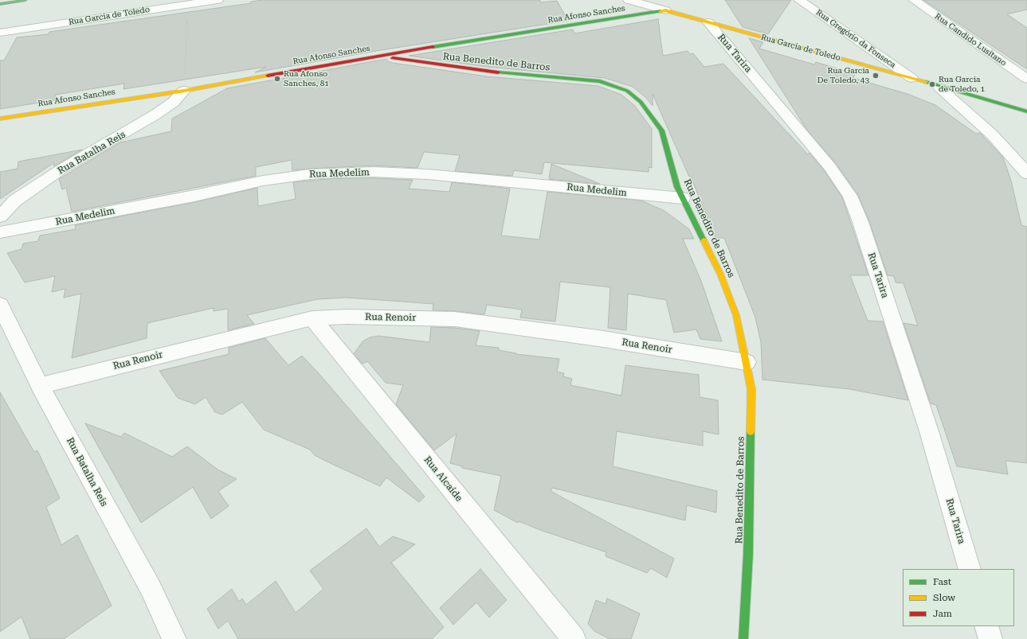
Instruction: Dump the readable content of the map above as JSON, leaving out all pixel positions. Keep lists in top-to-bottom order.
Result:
{
  "streets": {
    "street": [
      "Rua Afonso Sanches",
      "Rua Garcia de Toledo",
      "Rua Gregório da Fonseca",
      "Rua Candido Lusitano",
      "Rua Tarira",
      "Rua Benedito de Barros",
      "Rua Batalha Reis",
      "Rua Medelim",
      "Rua Renoir",
      "Rua Alcaíde"
    ]
  },
  "crossings": [
    ["Rua Afonso Sanches", "Rua Garcia de Toledo"],
    ["Rua Afonso Sanches", "Rua Benedito de Barros"],
    ["Rua Afonso Sanches", "Rua Batalha Reis"],
    ["Rua Garcia de Toledo", "Rua Gregório da Fonseca"],
    ["Rua Garcia de Toledo", "Rua Tarira"],
    ["Rua Benedito de Barros", "Rua Medelim"],
    ["Rua Benedito de Barros", "Rua Renoir"],
    ["Rua Batalha Reis", "Rua Renoir"],
    ["Rua Renoir", "Rua Alcaíde"]
  ],
  "places": ["Rua Garcia De Toledo, 43", "Rua Afonso Sanches, 81", "Rua Garcia de Toledo, 1"],
  "legend": ["Fast", "Slow", "Jam"]
}
